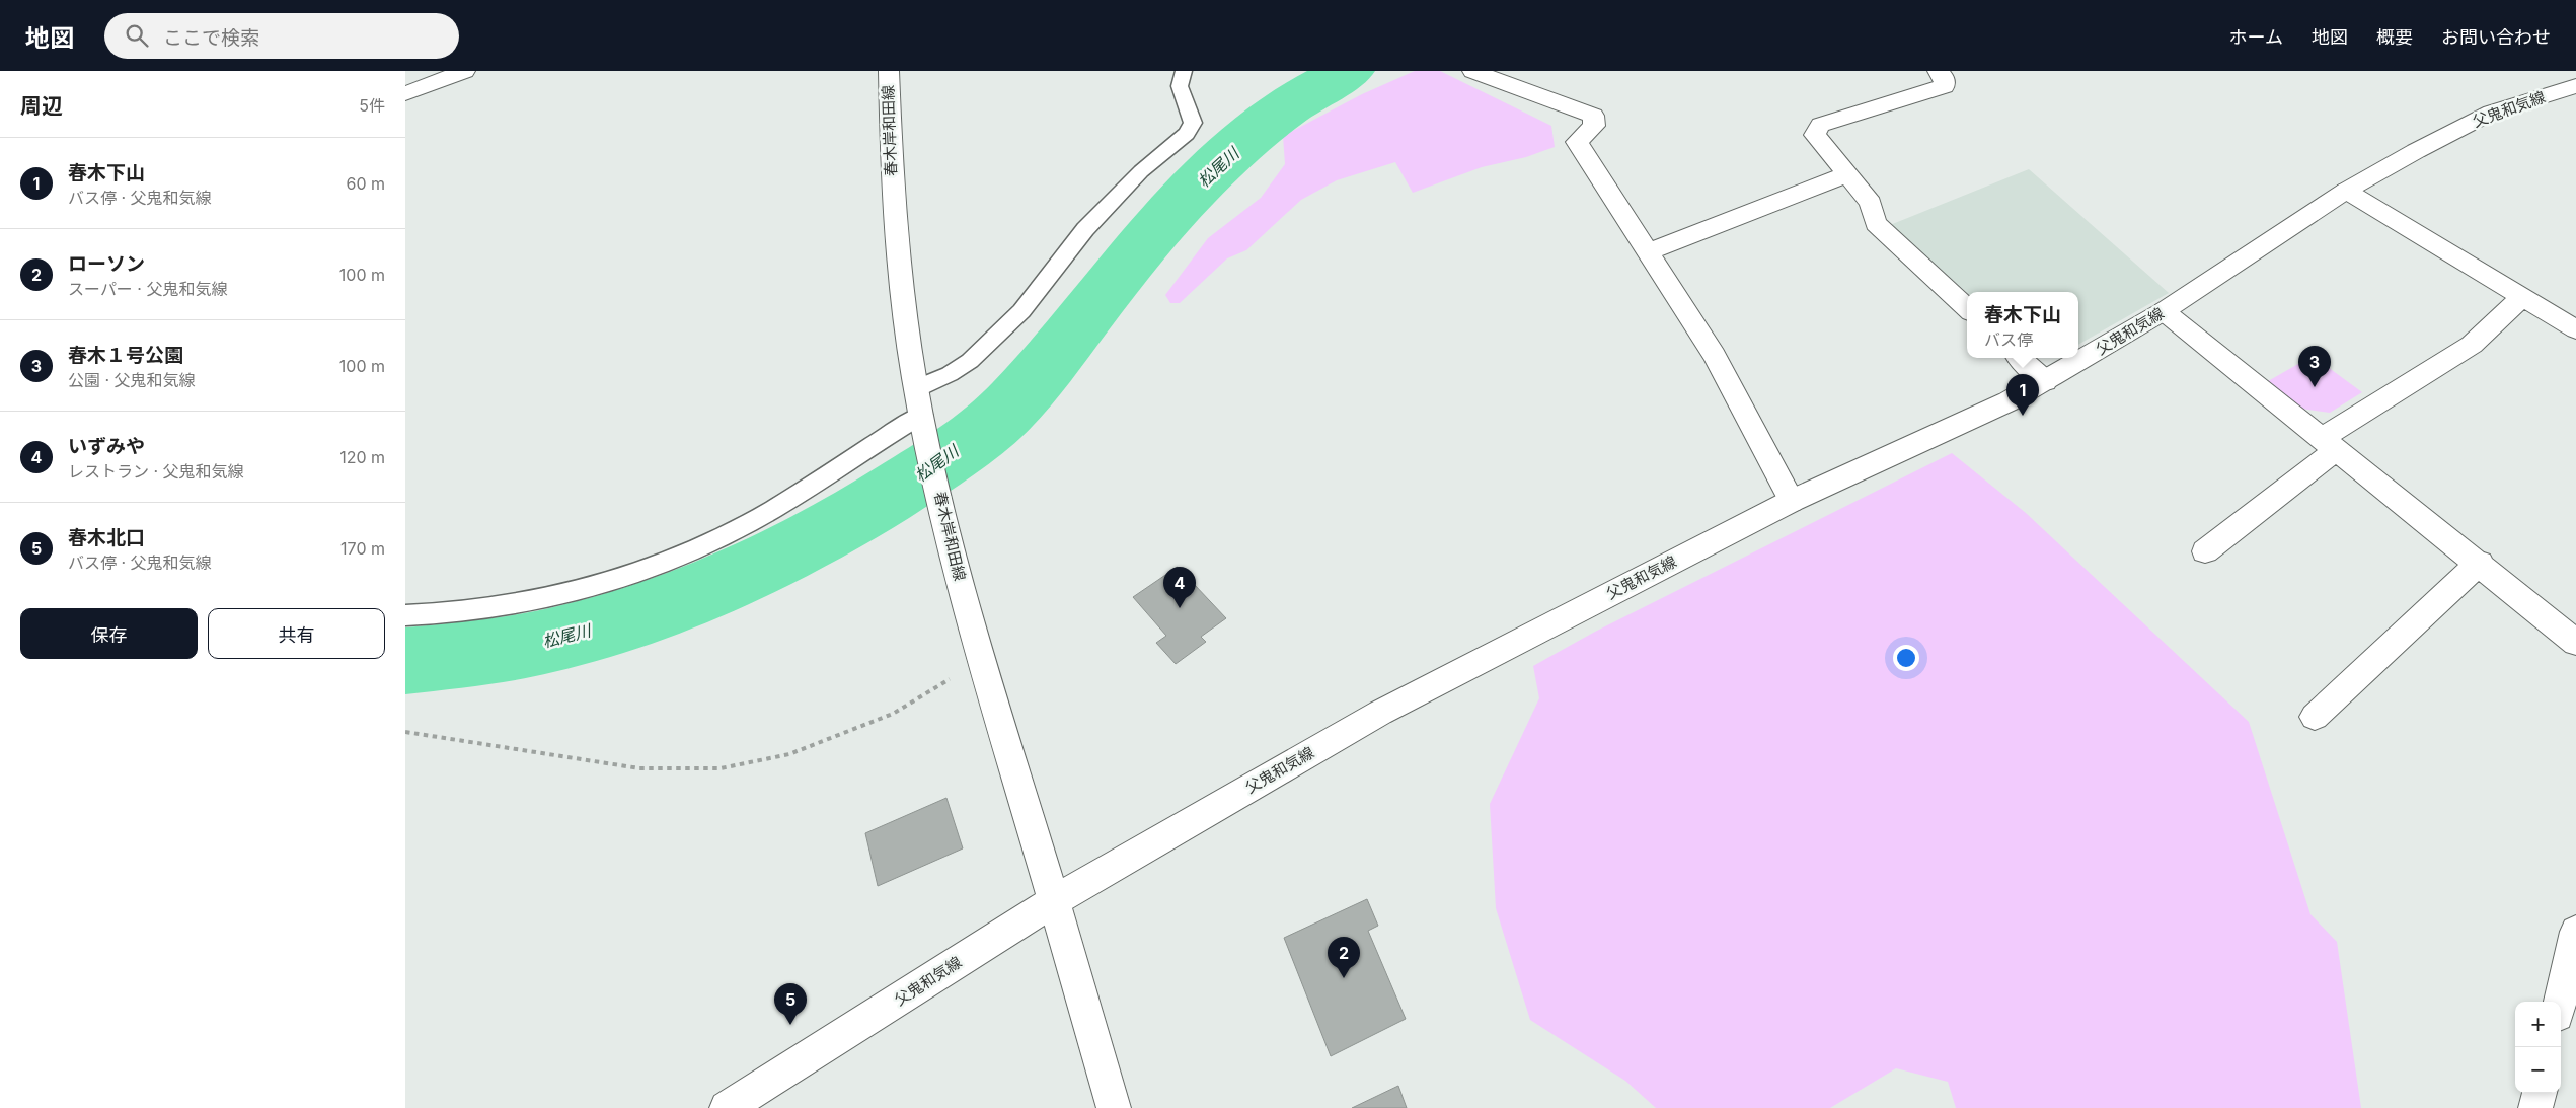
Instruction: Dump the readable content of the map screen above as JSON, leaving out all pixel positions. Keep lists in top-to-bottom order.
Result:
{
  "streets": {
    "street": ["父鬼和気線", "春木岸和田線"]
  },
  "crossings": [
    ["父鬼和気線", "春木岸和田線"]
  ],
  "water": ["松尾川"],
  "page": {
    "header": "地図",
    "search": "ここで検索",
    "nav": [
      "ホーム",
      "地図",
      "概要",
      "お問い合わせ"
    ],
    "heading": ["周辺", "5件"],
    "list": [
      {
        "mark": "1",
        "name": "春木下山",
        "note": "バス停 · 父鬼和気線",
        "value": "60 m"
      },
      {
        "mark": "2",
        "name": "ローソン",
        "note": "スーパー · 父鬼和気線",
        "value": "100 m"
      },
      {
        "mark": "3",
        "name": "春木１号公園",
        "note": "公園 · 父鬼和気線",
        "value": "100 m"
      },
      {
        "mark": "4",
        "name": "いずみや",
        "note": "レストラン · 父鬼和気線",
        "value": "120 m"
      },
      {
        "mark": "5",
        "name": "春木北口",
        "note": "バス停 · 父鬼和気線",
        "value": "170 m"
      }
    ],
    "popup": ["春木下山", "バス停"],
    "pins": [
      "3",
      "1",
      "4",
      "2",
      "5"
    ],
    "buttons": ["保存", "共有"],
    "map_buttons": ["+", "−"]
  }
}
